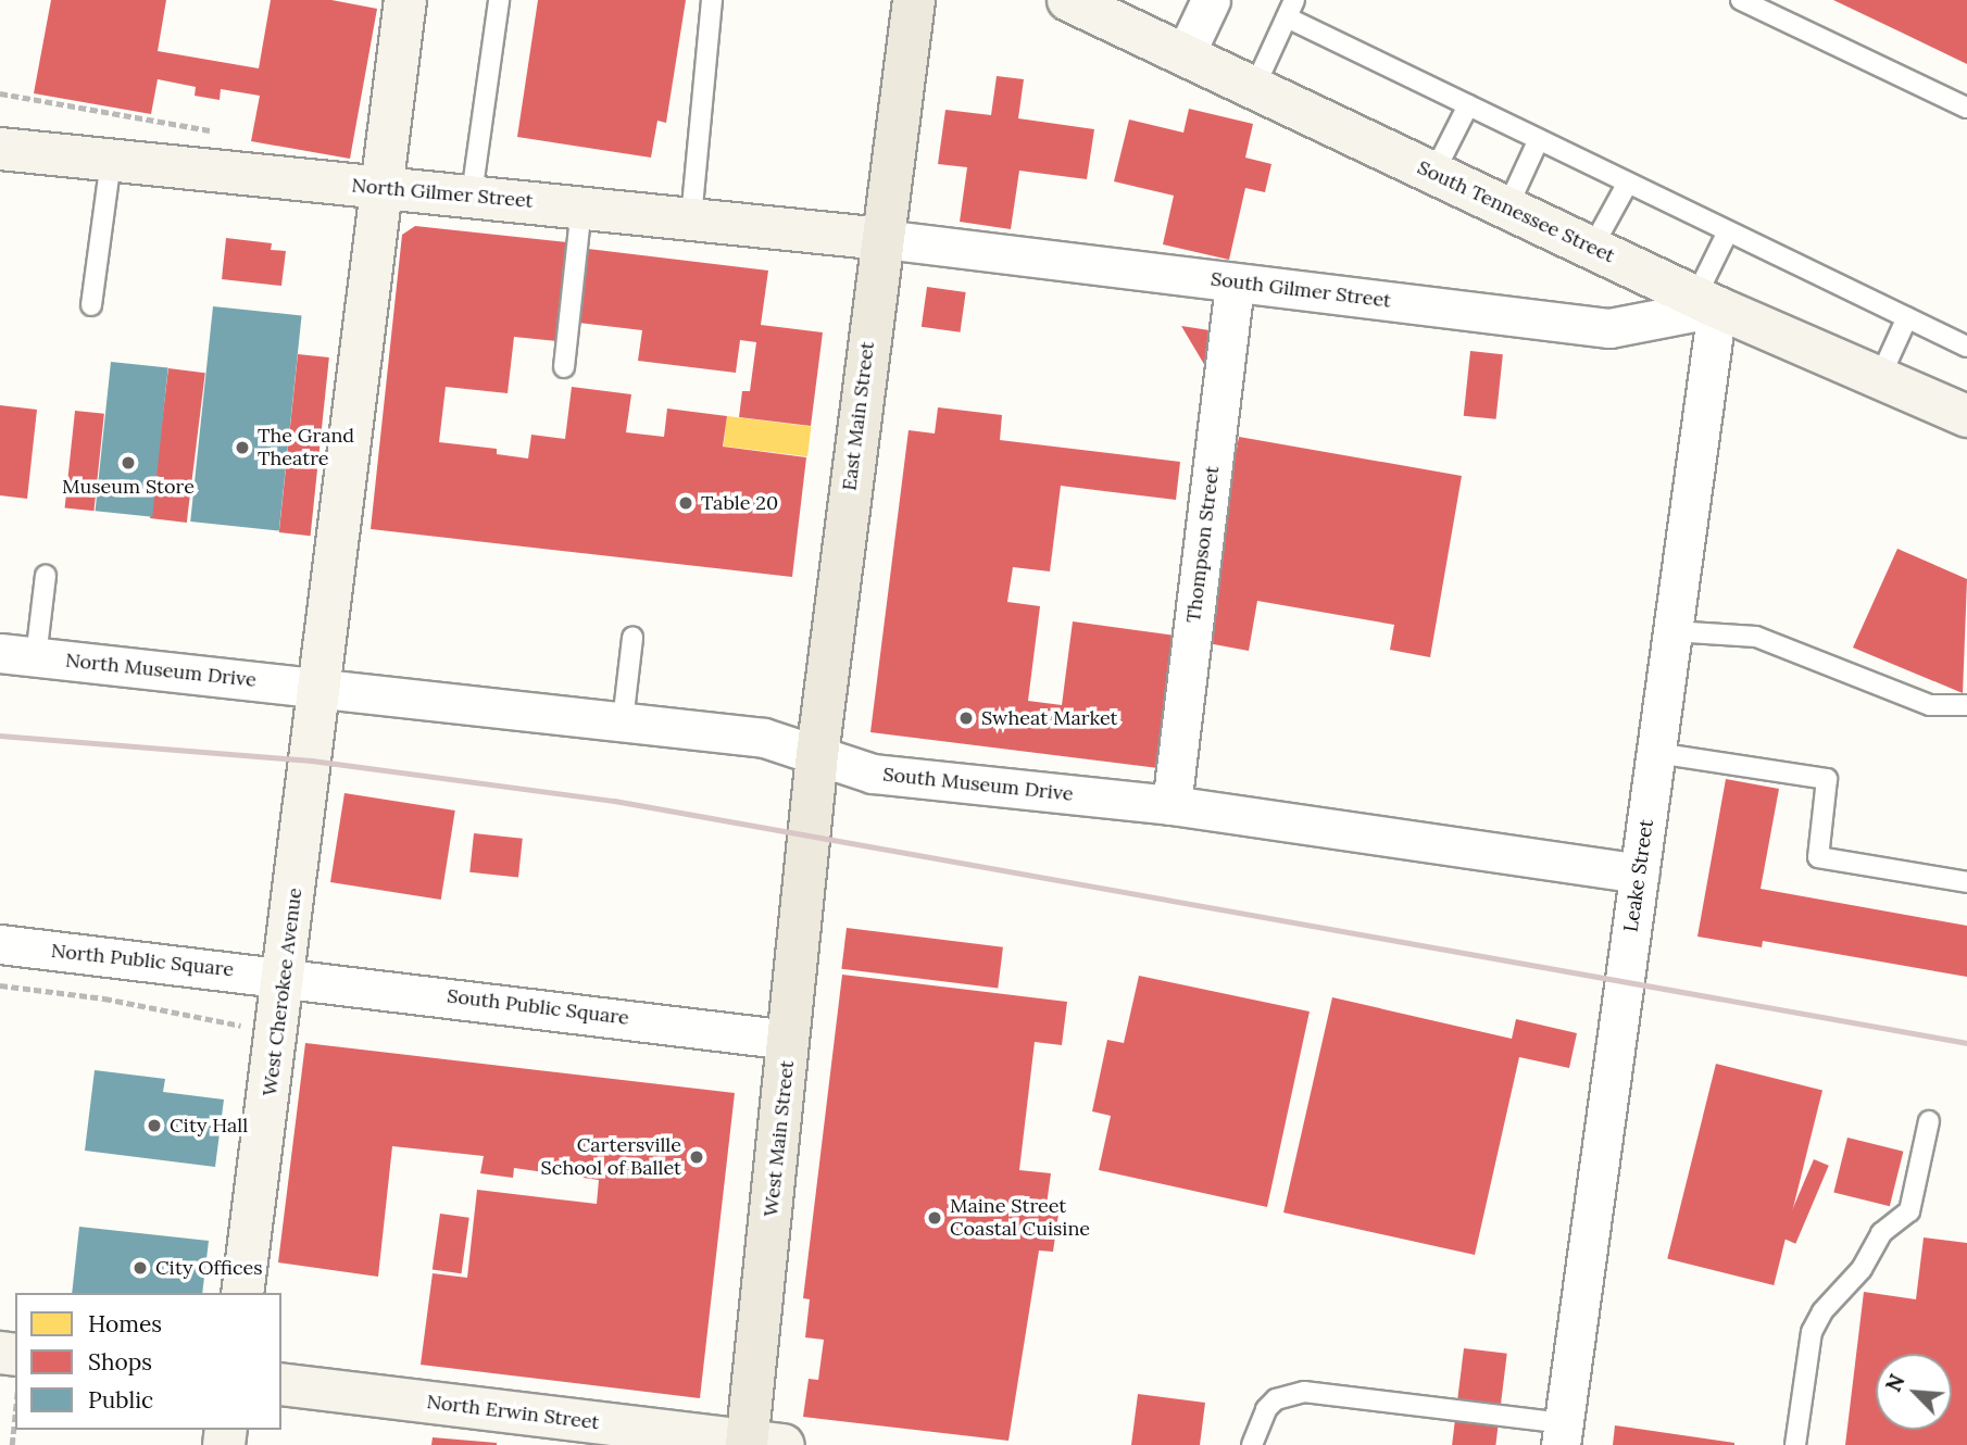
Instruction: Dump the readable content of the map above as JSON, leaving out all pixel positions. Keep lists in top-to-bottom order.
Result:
{
  "streets": {
    "main road": ["East Main Street", "West Main Street"],
    "street": [
      "North Gilmer Street",
      "South Tennessee Street",
      "South Gilmer Street",
      "Thompson Street",
      "North Museum Drive",
      "South Museum Drive",
      "Leake Street",
      "North Public Square",
      "West Cherokee Avenue",
      "South Public Square",
      "North Erwin Street"
    ]
  },
  "crossings": [
    ["North Gilmer Street", "South Gilmer Street"],
    ["North Gilmer Street", "East Main Street"],
    ["North Gilmer Street", "West Cherokee Avenue"],
    ["South Tennessee Street", "South Gilmer Street"],
    ["South Tennessee Street", "Leake Street"],
    ["South Gilmer Street", "East Main Street"],
    ["South Gilmer Street", "Thompson Street"],
    ["South Gilmer Street", "Leake Street"],
    ["East Main Street", "South Museum Drive"],
    ["East Main Street", "West Main Street"],
    ["Thompson Street", "South Museum Drive"],
    ["North Museum Drive", "South Museum Drive"],
    ["North Museum Drive", "West Cherokee Avenue"],
    ["South Museum Drive", "Leake Street"],
    ["South Museum Drive", "West Cherokee Avenue"],
    ["North Public Square", "West Cherokee Avenue"],
    ["North Public Square", "South Public Square"],
    ["West Cherokee Avenue", "South Public Square"],
    ["South Public Square", "West Main Street"],
    ["West Main Street", "North Erwin Street"]
  ],
  "places": [
    "The Grand Theatre",
    "Museum Store",
    "Table 20",
    "Swheat Market",
    "City Hall",
    "Cartersville School of Ballet",
    "Maine Street Coastal Cuisine",
    "City Offices"
  ],
  "legend": ["Homes", "Shops", "Public"],
  "north": "top left"
}
